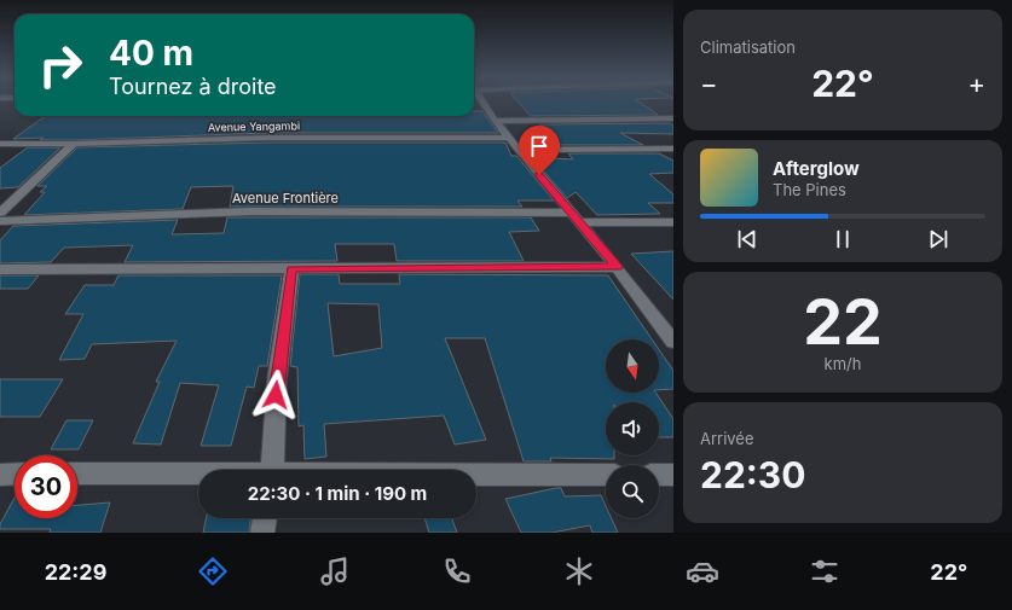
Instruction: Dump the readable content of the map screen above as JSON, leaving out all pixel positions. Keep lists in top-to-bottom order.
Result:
{
  "streets": {
    "street": ["Avenue Yangambi", "Avenue Frontière"]
  },
  "north": "bottom",
  "page": {
    "tile": [
      "Climatisation",
      ["22", "km/h"],
      ["Arrivée", "22:30"]
    ],
    "turn": ["40 m", "Tournez à droite"],
    "heat": ["−", "22°", "+"],
    "song": ["Afterglow", "The Pines"],
    "limit": "30",
    "trip": "22:30 · 1 min · 190 m",
    "tabs": ["22:29", "22°"]
  }
}
